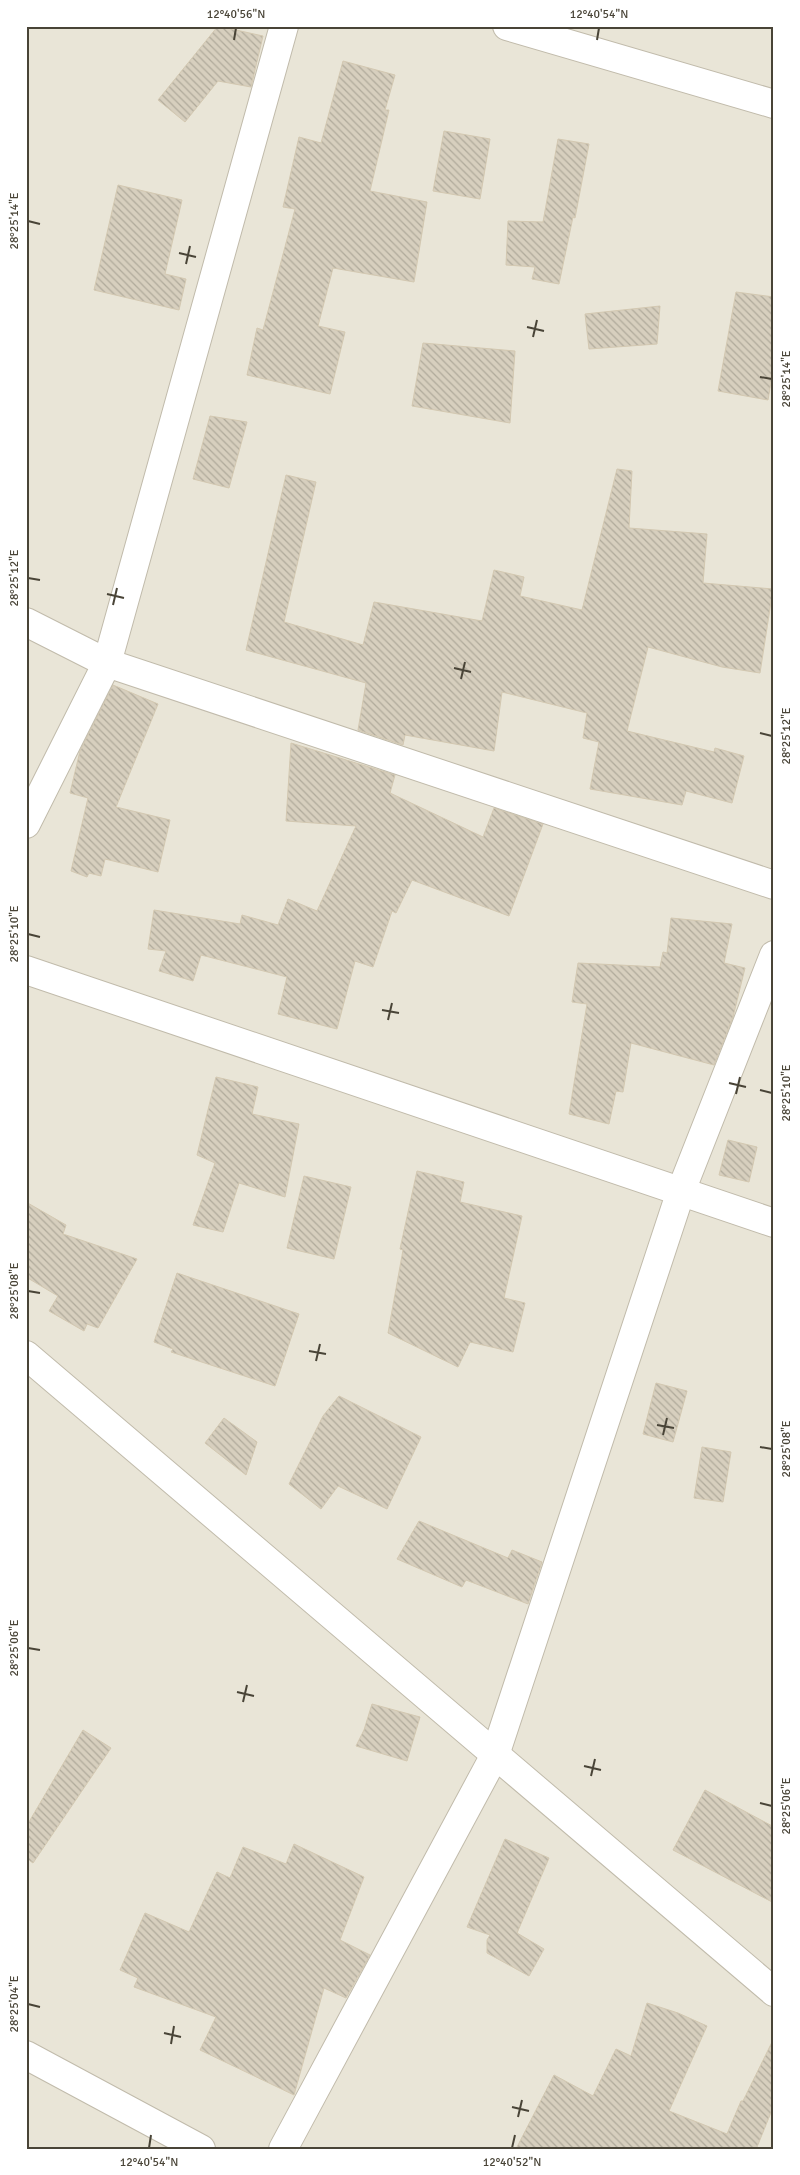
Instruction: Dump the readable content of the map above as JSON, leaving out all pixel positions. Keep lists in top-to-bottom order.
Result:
{
  "coordinates": [
    "12°40'56\"N",
    "12°40'54\"N",
    "28°25'14\"E",
    "28°25'12\"E",
    "28°25'10\"E",
    "28°25'08\"E",
    "28°25'06\"E",
    "28°25'04\"E",
    "12°40'52\"N"
  ]
}
